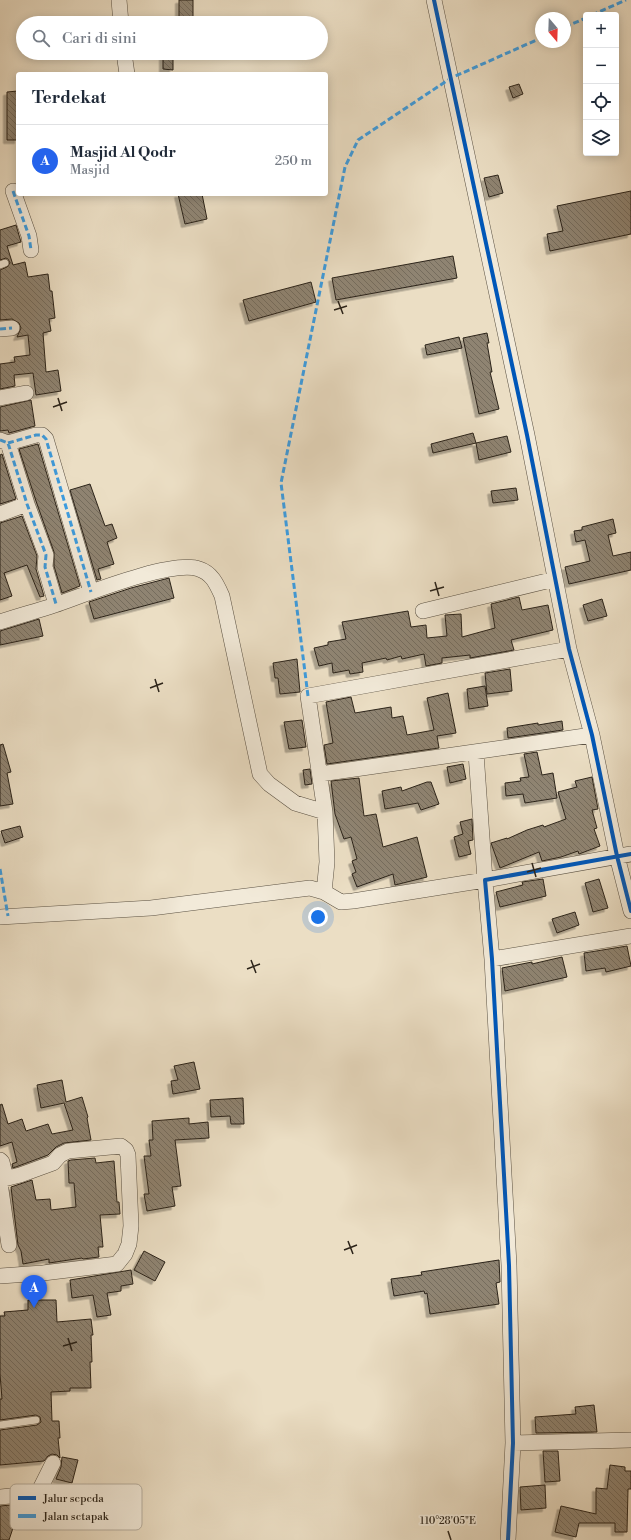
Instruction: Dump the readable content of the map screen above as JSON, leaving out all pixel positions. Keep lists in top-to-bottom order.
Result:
{
  "legend": ["Jalur sepeda", "Jalan setapak"],
  "north": "bottom",
  "page": {
    "map_buttons": ["+", "−"],
    "search": "Cari di sini",
    "heading": "Terdekat",
    "list": [
      {
        "mark": "A",
        "name": "Masjid Al Qodr",
        "note": "Masjid",
        "value": "250 m"
      }
    ],
    "pins": "A"
  },
  "coordinates": ["110°28'05\"E"]
}
